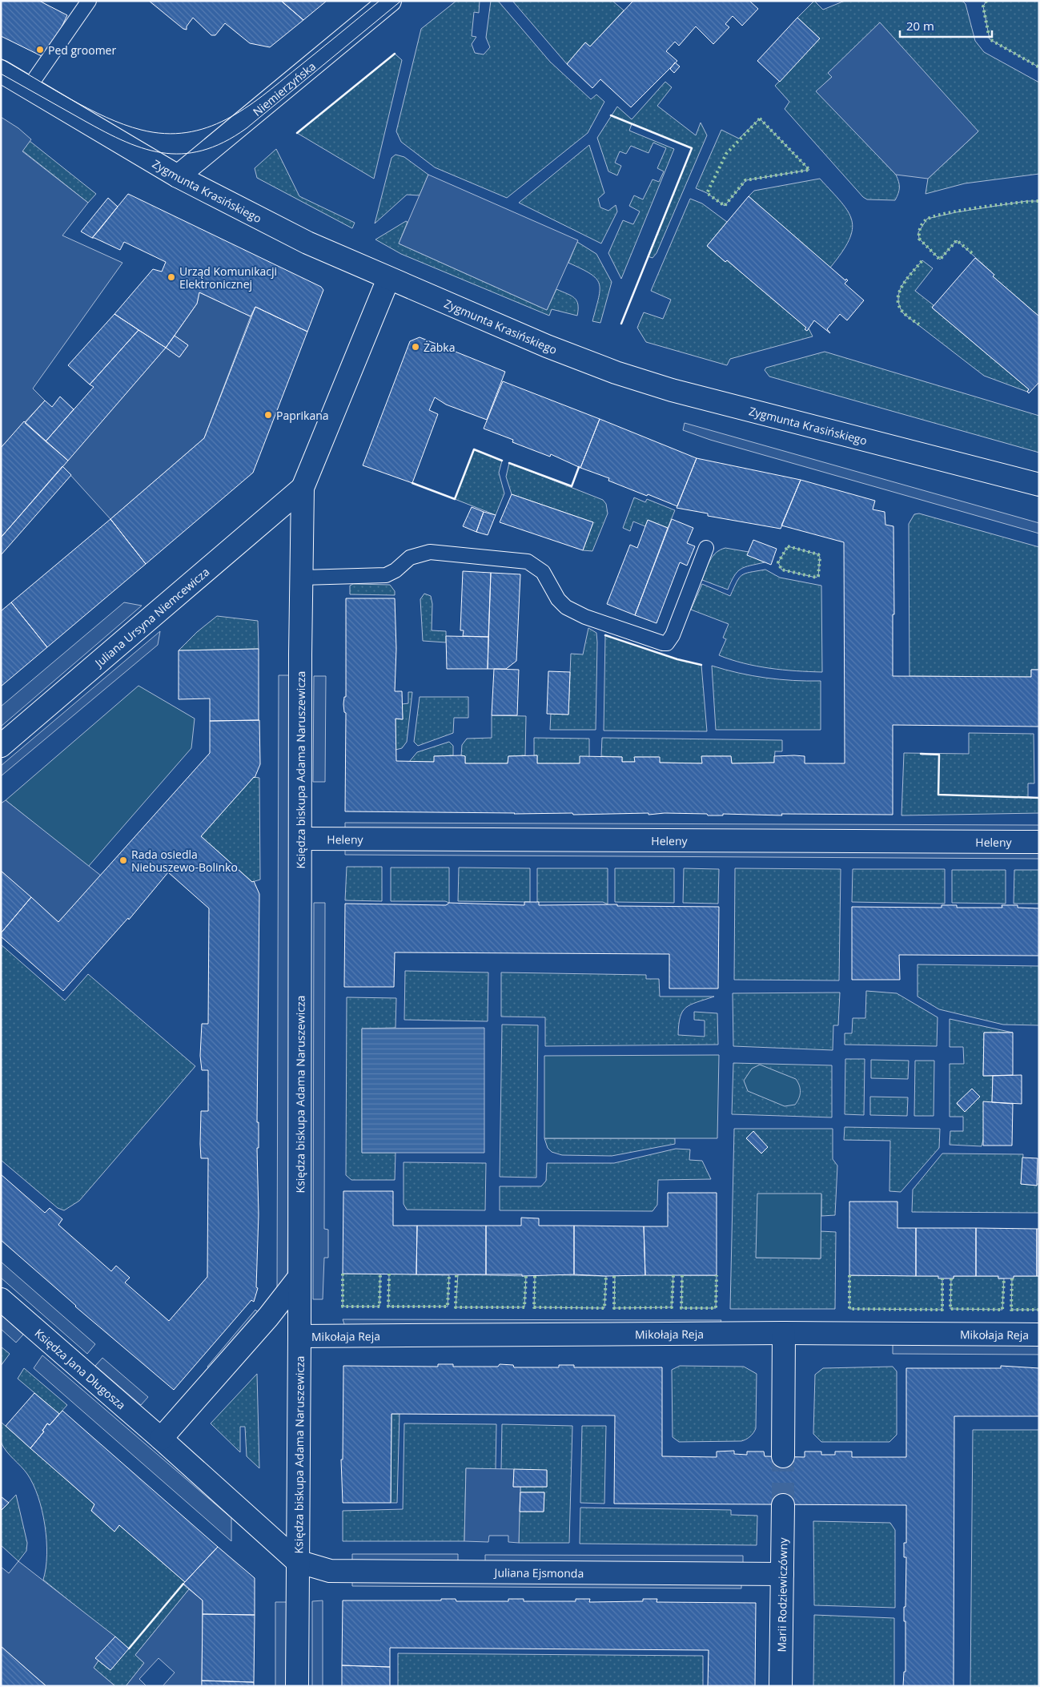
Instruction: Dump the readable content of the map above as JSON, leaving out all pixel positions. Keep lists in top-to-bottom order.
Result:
{
  "streets": {
    "street": [
      "Niemierzyńska",
      "Zygmunta Krasińskiego",
      "Juliana Ursyna Niemcewicza",
      "Księdza biskupa Adama Naruszewicza",
      "Heleny",
      "Mikołaja Reja",
      "Księdza Jana Długosza",
      "Juliana Ejsmonda",
      "Marii Rodziewiczówny"
    ]
  },
  "crossings": [
    ["Niemierzyńska", "Zygmunta Krasińskiego"],
    ["Zygmunta Krasińskiego", "Księdza biskupa Adama Naruszewicza"],
    ["Juliana Ursyna Niemcewicza", "Księdza biskupa Adama Naruszewicza"],
    ["Księdza biskupa Adama Naruszewicza", "Heleny"],
    ["Księdza biskupa Adama Naruszewicza", "Mikołaja Reja"],
    ["Księdza biskupa Adama Naruszewicza", "Księdza Jana Długosza"],
    ["Księdza biskupa Adama Naruszewicza", "Juliana Ejsmonda"],
    ["Juliana Ejsmonda", "Marii Rodziewiczówny"]
  ],
  "places": [
    "Ped groomer",
    "Urząd Komunikacji Elektronicznej",
    "Żabka",
    "Paprikana",
    "Rada osiedla Niebuszewo-Bolinko"
  ],
  "scale_bar": "20 m"
}
